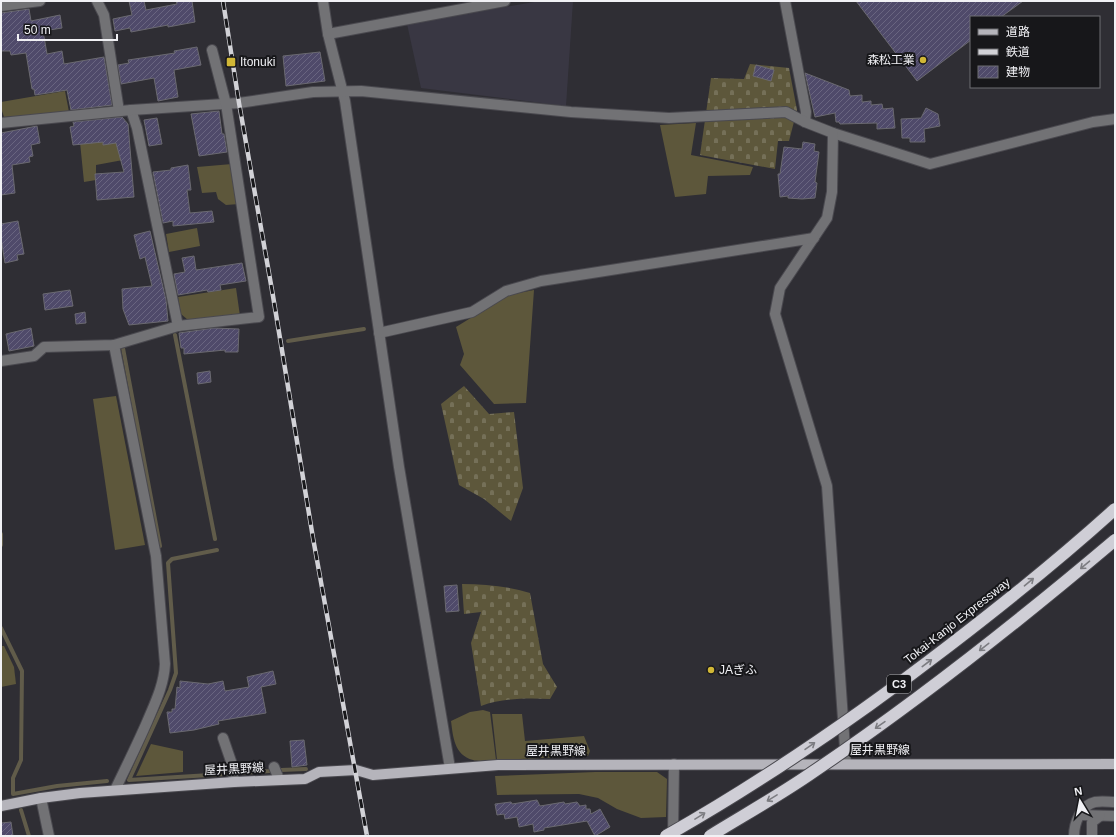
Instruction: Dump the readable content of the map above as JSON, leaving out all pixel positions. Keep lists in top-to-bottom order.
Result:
{
  "streets": {
    "highway": ["Tokai-Kanjo Expressway", "C3"],
    "main road": ["屋井黒野線"]
  },
  "places": {
    "other": ["森松工業", "JAぎふ"],
    "transit": ["Itonuki"]
  },
  "legend": ["道路", "鉄道", "建物"],
  "scale_bar": "50 m",
  "north": "top"
}
